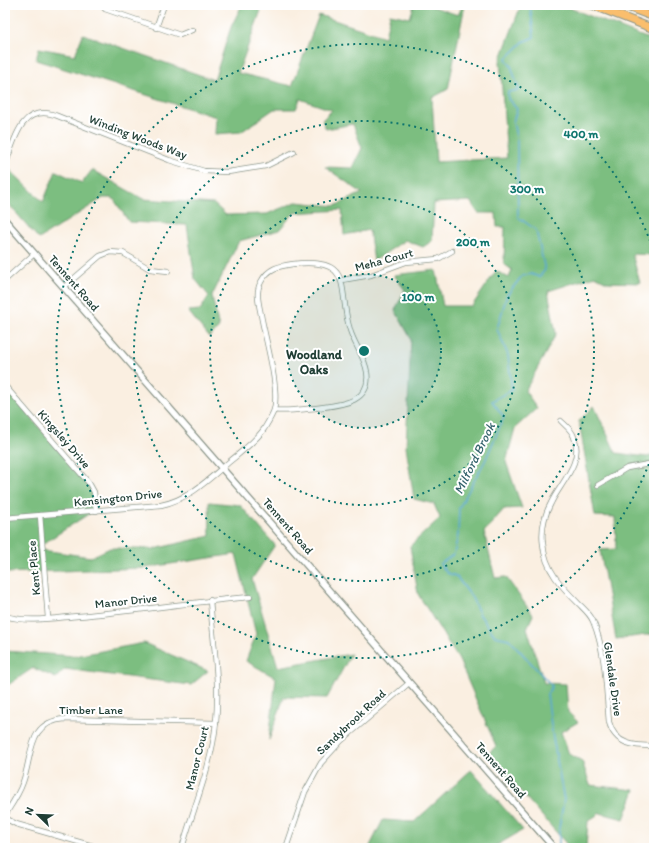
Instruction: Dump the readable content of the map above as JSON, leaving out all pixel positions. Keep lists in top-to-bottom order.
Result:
{
  "streets": {
    "street": [
      "Winding Woods Way",
      "Meha Court",
      "Tennent Road",
      "Kingsley Drive",
      "Kensington Drive",
      "Kent Place",
      "Manor Drive",
      "Glendale Drive",
      "Timber Lane",
      "Sandybrook Road",
      "Manor Court"
    ]
  },
  "crossings": [
    ["Tennent Road", "Kensington Drive"],
    ["Tennent Road", "Sandybrook Road"],
    ["Kingsley Drive", "Kensington Drive"],
    ["Kensington Drive", "Kent Place"],
    ["Kent Place", "Manor Drive"],
    ["Manor Drive", "Manor Court"],
    ["Timber Lane", "Manor Court"]
  ],
  "districts": ["Woodland Oaks"],
  "water": ["Milford Brook"],
  "north": "top left",
  "rings": [
    "400 m",
    "300 m",
    "200 m",
    "100 m"
  ]
}
